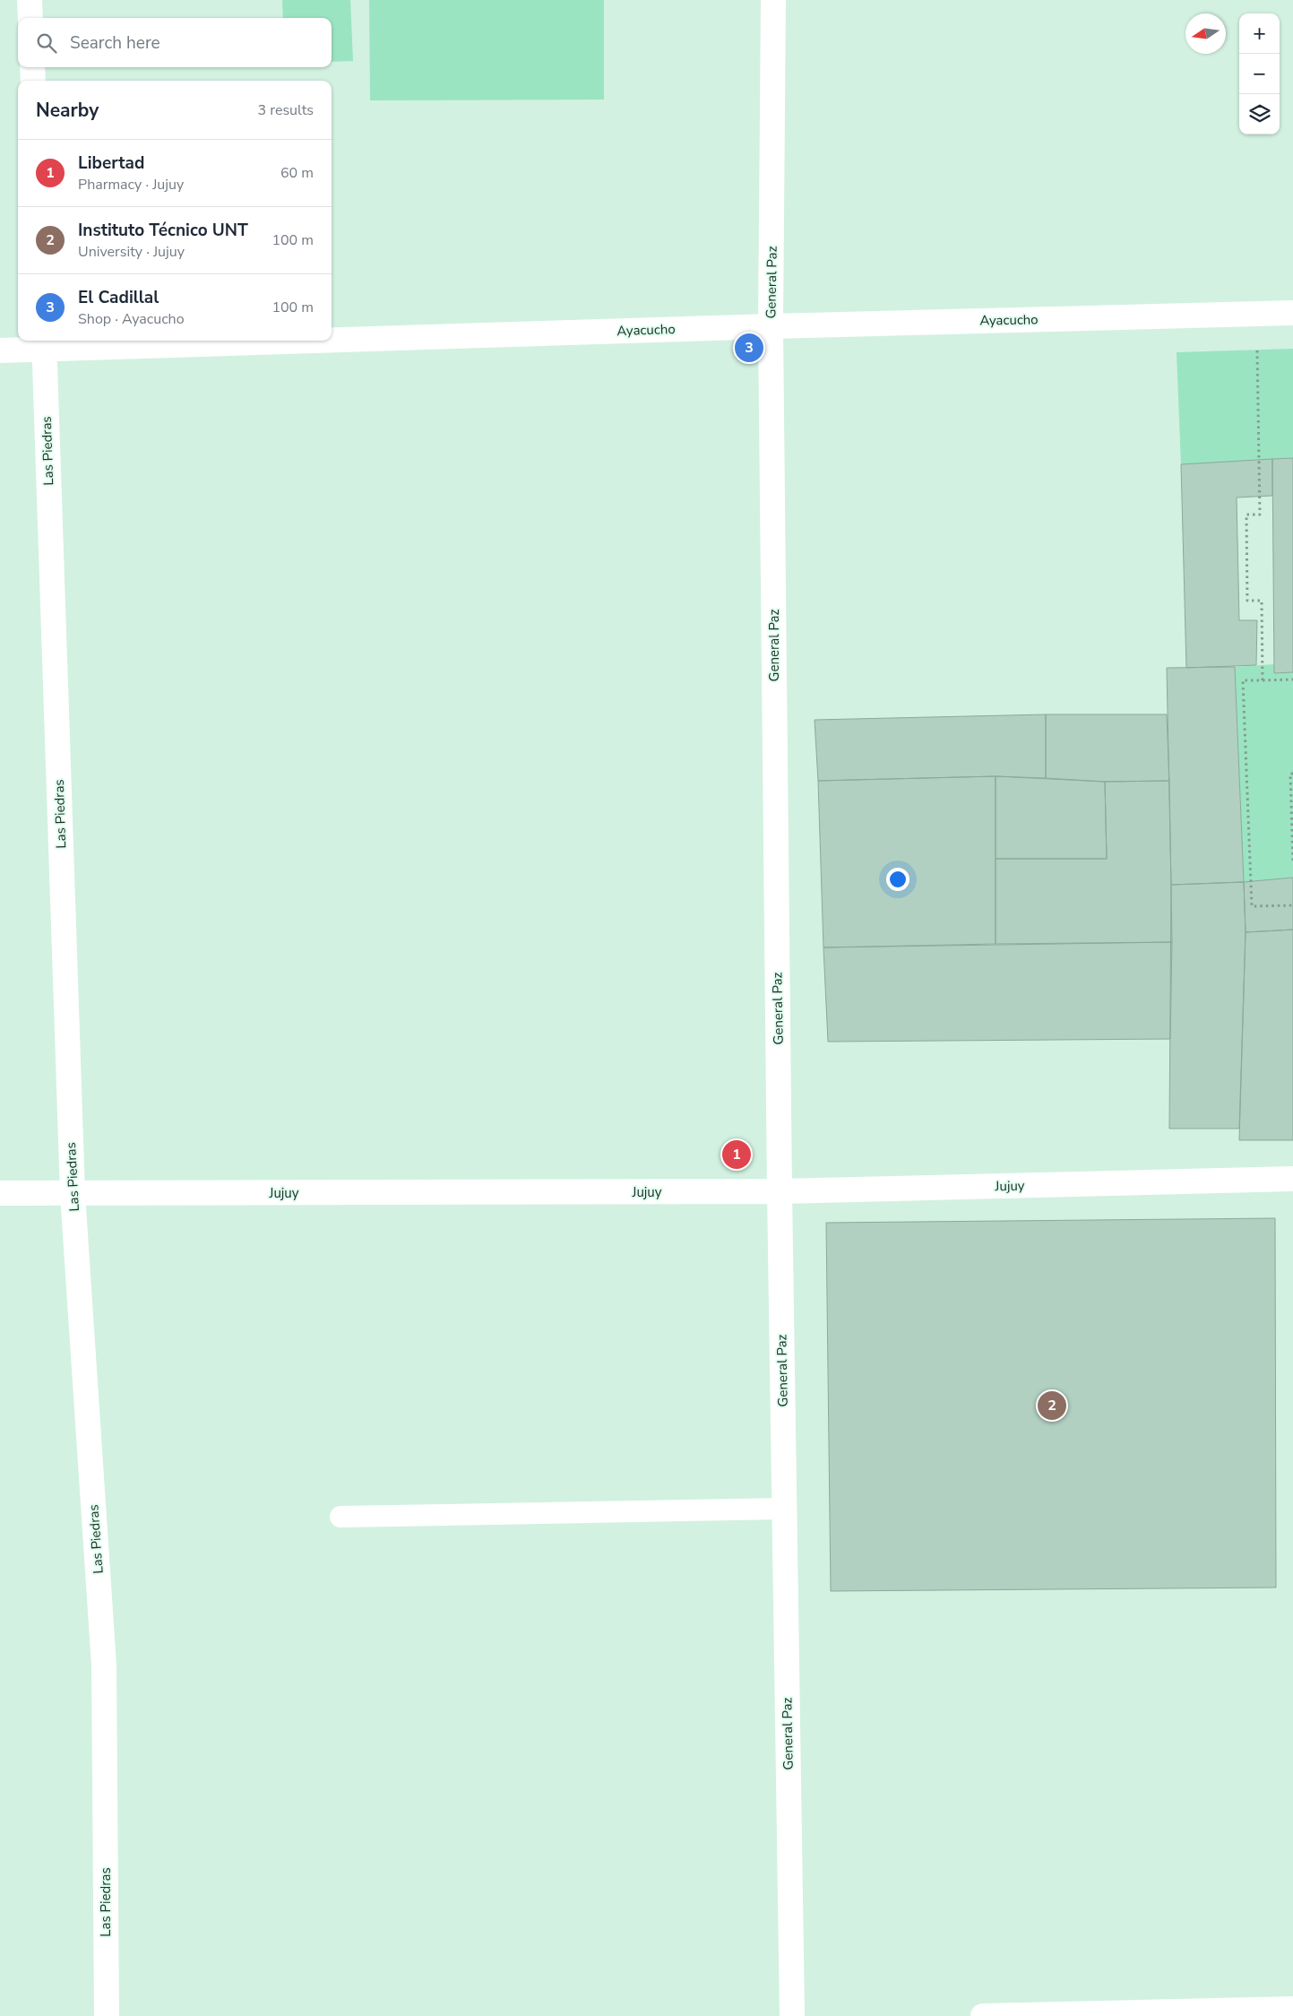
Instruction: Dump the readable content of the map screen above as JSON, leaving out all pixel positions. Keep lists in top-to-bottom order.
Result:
{
  "streets": {
    "street": [
      "General Paz",
      "Ayacucho",
      "Las Piedras",
      "Jujuy"
    ]
  },
  "crossings": [
    ["General Paz", "Ayacucho"],
    ["General Paz", "Jujuy"],
    ["Ayacucho", "Las Piedras"],
    ["Las Piedras", "Jujuy"]
  ],
  "north": "left",
  "page": {
    "map_buttons": ["+", "−"],
    "search": "Search here",
    "heading": ["Nearby", "3 results"],
    "list": [
      {
        "mark": "1",
        "name": "Libertad",
        "note": "Pharmacy · Jujuy",
        "value": "60 m"
      },
      {
        "mark": "2",
        "name": "Instituto Técnico UNT",
        "note": "University · Jujuy",
        "value": "100 m"
      },
      {
        "mark": "3",
        "name": "El Cadillal",
        "note": "Shop · Ayacucho",
        "value": "100 m"
      }
    ],
    "pins": ["3", "1", "2"]
  }
}
